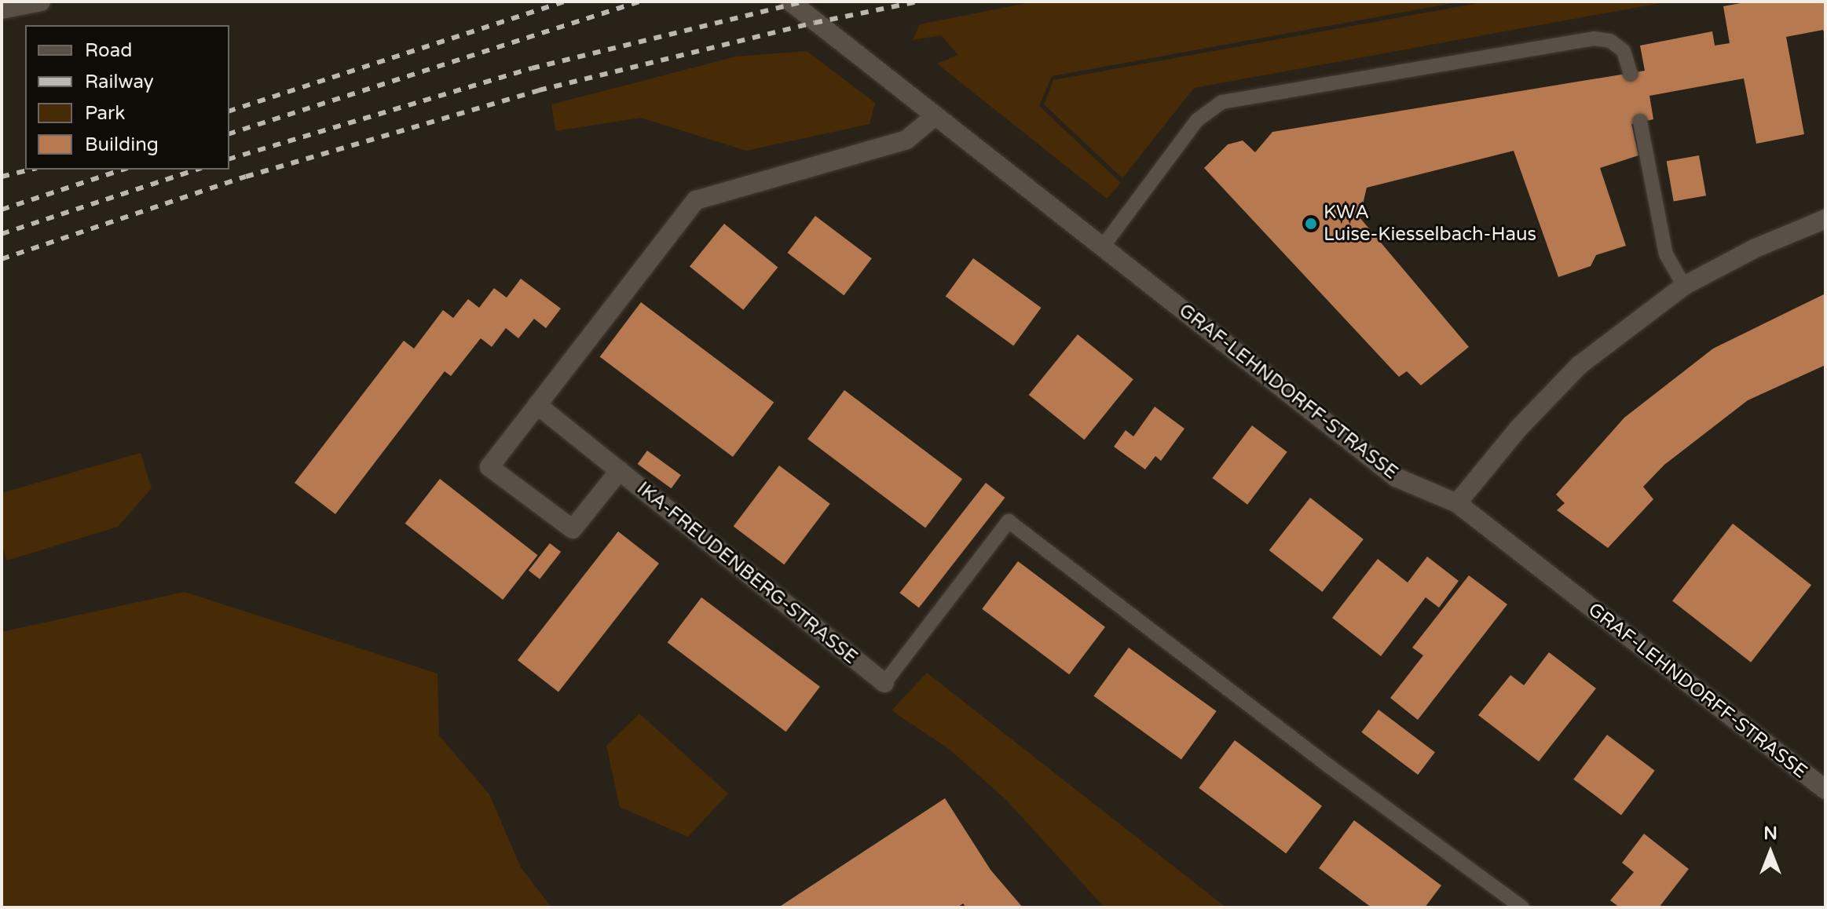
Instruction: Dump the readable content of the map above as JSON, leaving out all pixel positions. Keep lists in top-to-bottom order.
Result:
{
  "streets": {
    "street": ["GRAF-LEHNDORFF-STRASSE", "IKA-FREUDENBERG-STRASSE"]
  },
  "places": ["KWA Luise-Kiesselbach-Haus"],
  "legend": [
    "Road",
    "Railway",
    "Park",
    "Building"
  ],
  "north": "top"
}
